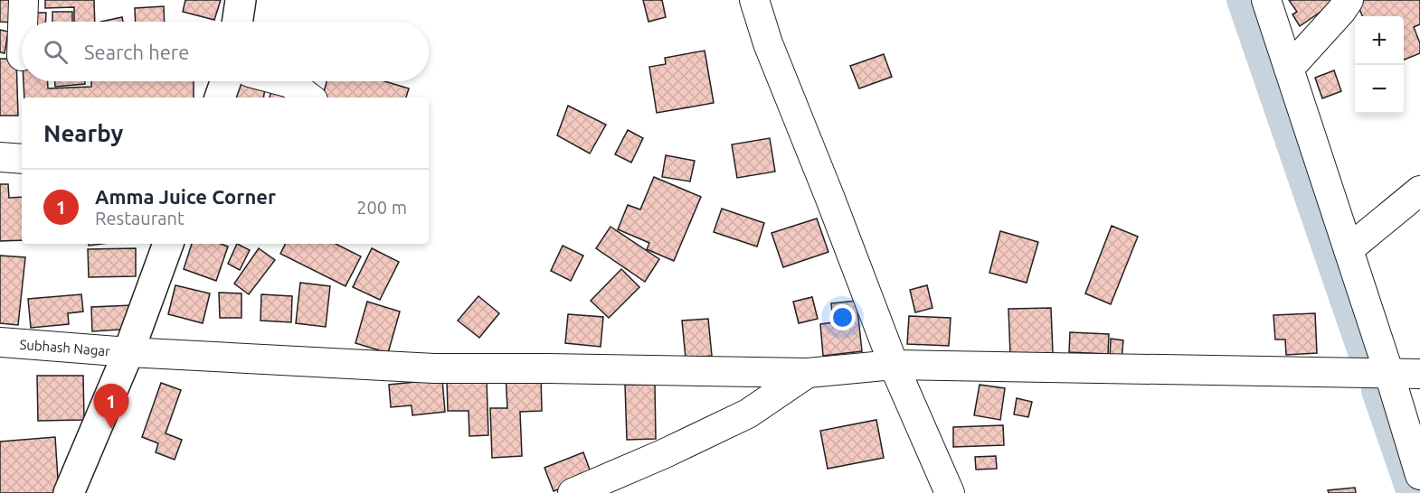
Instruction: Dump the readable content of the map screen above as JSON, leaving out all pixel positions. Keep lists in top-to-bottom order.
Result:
{
  "streets": {
    "street": ["Subhash Nagar"]
  },
  "page": {
    "map_buttons": ["+", "−"],
    "search": "Search here",
    "heading": "Nearby",
    "list": [
      {
        "mark": "1",
        "name": "Amma Juice Corner",
        "note": "Restaurant",
        "value": "200 m"
      }
    ],
    "pins": "1"
  }
}
